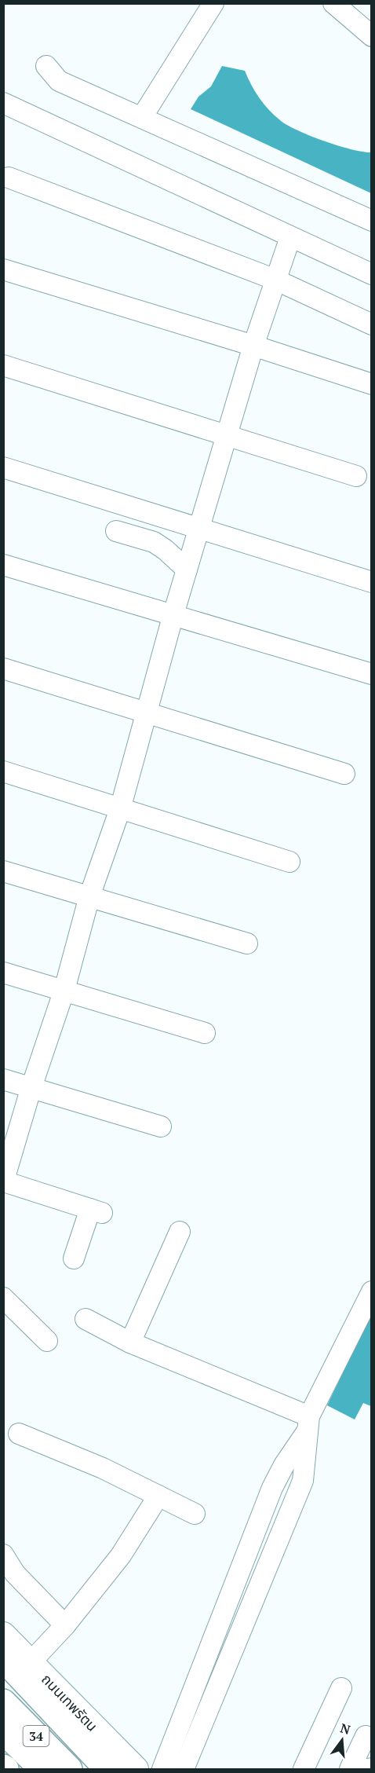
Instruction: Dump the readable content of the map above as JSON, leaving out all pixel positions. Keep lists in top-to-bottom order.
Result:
{
  "streets": {
    "highway": ["34"],
    "main road": ["ถนนเทพรัตน"]
  },
  "north": "top"
}
